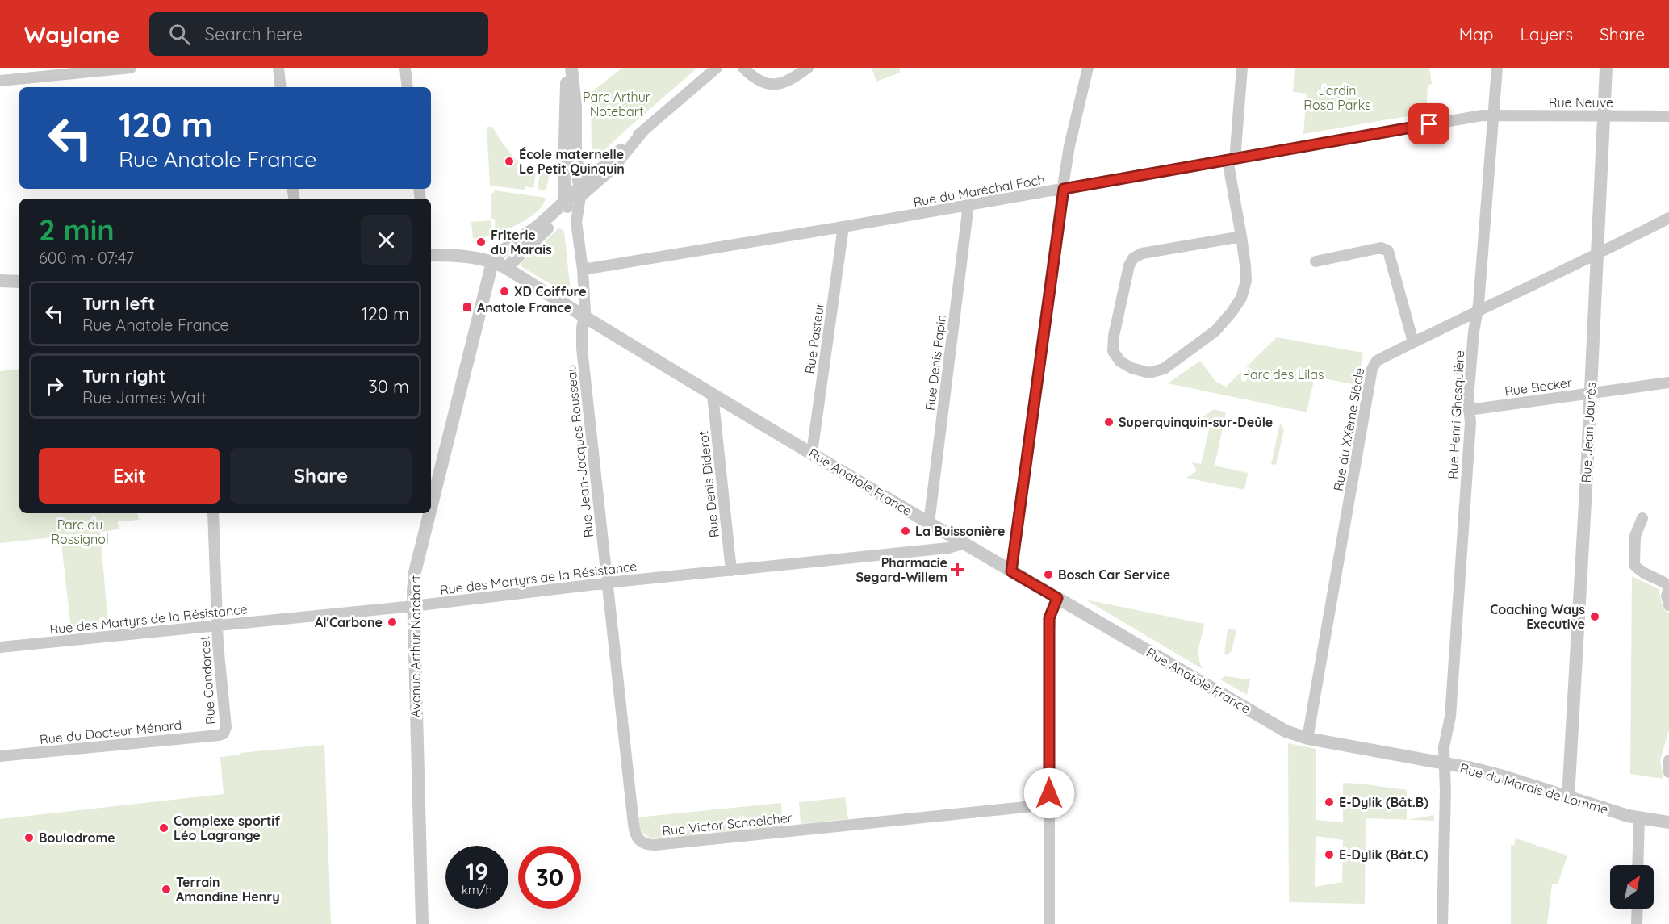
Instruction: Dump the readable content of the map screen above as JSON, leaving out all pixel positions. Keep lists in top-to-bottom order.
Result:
{
  "streets": {
    "street": [
      "Rue Neuve",
      "Rue du Maréchal Foch",
      "Rue Pasteur",
      "Rue Denis Papin",
      "Rue Becker",
      "Rue Henri Ghesquière",
      "Rue du XXème Siècle",
      "Rue Jean Jaurès",
      "Rue Jean-Jacques Rousseau",
      "Rue Anatole France",
      "Rue Denis Diderot",
      "Rue des Martyrs de la Résistance",
      "Avenue Arthur Notebart",
      "Rue Condorcet",
      "Rue du Docteur Ménard",
      "Rue du Marais de Lomme",
      "Rue Victor Schoelcher"
    ]
  },
  "crossings": [
    ["Rue Neuve", "Rue du Maréchal Foch"],
    ["Rue Neuve", "Rue Henri Ghesquière"],
    ["Rue Neuve", "Rue Jean Jaurès"],
    ["Rue du Maréchal Foch", "Rue Pasteur"],
    ["Rue du Maréchal Foch", "Rue Denis Papin"],
    ["Rue du Maréchal Foch", "Rue Henri Ghesquière"],
    ["Rue du Maréchal Foch", "Rue Jean-Jacques Rousseau"],
    ["Rue Pasteur", "Rue Anatole France"],
    ["Rue Denis Papin", "Rue Anatole France"],
    ["Rue Becker", "Rue Henri Ghesquière"],
    ["Rue Becker", "Rue Jean Jaurès"],
    ["Rue Henri Ghesquière", "Rue du XXème Siècle"],
    ["Rue Henri Ghesquière", "Rue du Marais de Lomme"],
    ["Rue du XXème Siècle", "Rue Jean Jaurès"],
    ["Rue du XXème Siècle", "Rue du Marais de Lomme"],
    ["Rue Jean Jaurès", "Rue du Marais de Lomme"],
    ["Rue Jean-Jacques Rousseau", "Rue Anatole France"],
    ["Rue Jean-Jacques Rousseau", "Rue des Martyrs de la Résistance"],
    ["Rue Jean-Jacques Rousseau", "Rue Victor Schoelcher"],
    ["Rue Anatole France", "Rue Denis Diderot"],
    ["Rue Anatole France", "Rue des Martyrs de la Résistance"],
    ["Rue Anatole France", "Avenue Arthur Notebart"],
    ["Rue Anatole France", "Rue du Marais de Lomme"],
    ["Rue Denis Diderot", "Rue des Martyrs de la Résistance"],
    ["Rue des Martyrs de la Résistance", "Avenue Arthur Notebart"],
    ["Rue des Martyrs de la Résistance", "Rue Condorcet"],
    ["Rue des Martyrs de la Résistance", "Rue Victor Schoelcher"],
    ["Rue Condorcet", "Rue du Docteur Ménard"]
  ],
  "parks": [
    "Jardin Rosa Parks",
    "Parc Arthur Notebart",
    "Parc des Lilas",
    "Parc du Rossignol"
  ],
  "places": {
    "other": [
      "École maternelle Le Petit Quinquin",
      "Friterie du Marais",
      "XD Coiffure",
      "Superquinquin-sur-Deûle",
      "La Buissonière",
      "Bosch Car Service",
      "Coaching Ways Executive",
      "Al'Carbone",
      "E-Dylik (Bât.B)",
      "Complexe sportif Léo Lagrange",
      "Boulodrome",
      "E-Dylik (Bât.C)",
      "Terrain Amandine Henry"
    ],
    "transit": ["Anatole France"],
    "health": ["Pharmacie Segard-Willem"]
  },
  "north": "top right",
  "page": {
    "header": "Waylane",
    "search": "Search here",
    "nav": ["Map", "Layers", "Share"],
    "turn": ["120 m", "Rue Anatole France"],
    "heading": ["2 min", "600 m · 07:47"],
    "list": [
      {
        "name": "Turn left",
        "note": "Rue Anatole France",
        "value": "120 m"
      },
      {
        "name": "Turn right",
        "note": "Rue James Watt",
        "value": "30 m"
      }
    ],
    "buttons": ["Exit", "Share"],
    "speed": "19 km/h",
    "limit": "30"
  }
}
